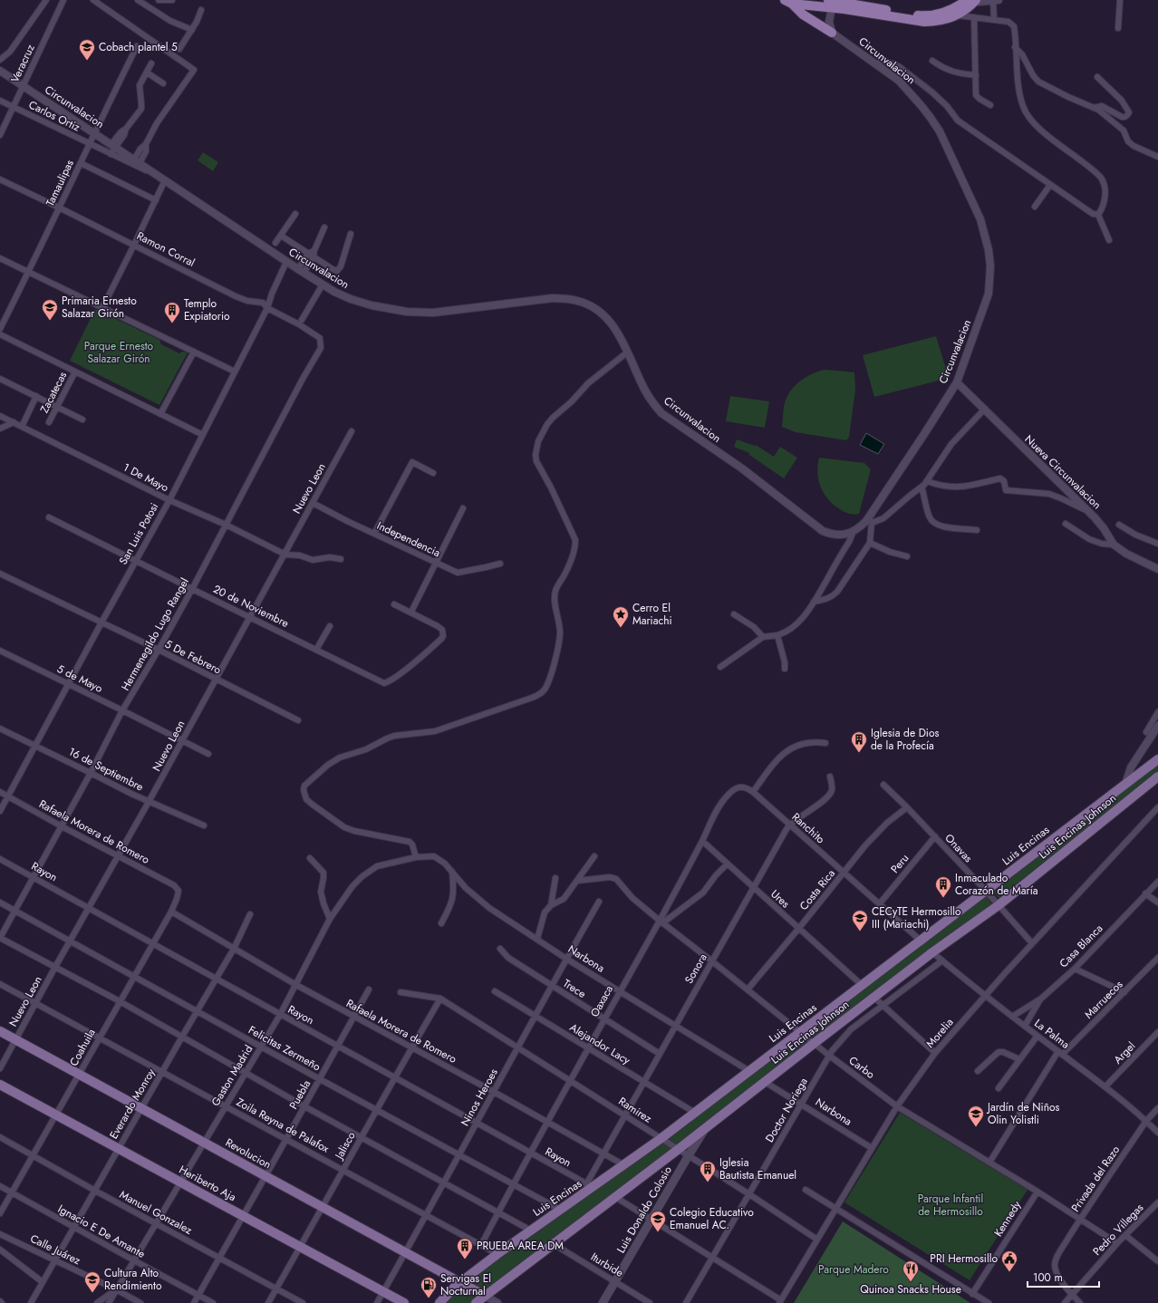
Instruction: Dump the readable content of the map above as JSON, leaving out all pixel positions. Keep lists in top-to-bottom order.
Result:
{
  "streets": {
    "main road": [
      "Luis Encinas Johnson",
      "Luis Encinas",
      "Revolucion",
      "Heriberto Aja",
      "Luis Donaldo Colosio"
    ],
    "street": [
      "Circunvalacion",
      "Veracruz",
      "Carlos Ortiz",
      "Tamaulipas",
      "Ramon Corral",
      "Zacatecas",
      "Nueva Circunvalacion",
      "1 De Mayo",
      "Nuevo Leon",
      "San Luis Potosi",
      "Independencia",
      "20 de Noviembre",
      "Hermenegildo Lugo Rangel",
      "5 De Febrero",
      "5 de Mayo",
      "16 de Septiembre",
      "Ranchito",
      "Rafaela Morera de Romero",
      "Onavas",
      "Peru",
      "Rayon",
      "Costa Rica",
      "Ures",
      "Casa Blanca",
      "Narbona",
      "Sonora",
      "Trece",
      "Marruecos",
      "Oaxaca",
      "Morelia",
      "La Palma",
      "Alejandor Lacy",
      "Coahuila",
      "Felicitas Zermeño",
      "Argel",
      "Carbo",
      "Gaston Madrid",
      "Puebla",
      "Ninos Heroes",
      "Everardo Monroy",
      "Ramirez",
      "Doctor Noriega",
      "Zoila Reyna de Palafox",
      "Jalisco",
      "Privada del Razo",
      "Manuel Gonzalez",
      "Kennedy",
      "Pedro Villegas",
      "Ignacio E De Amante",
      "Calle Juárez",
      "Iturbide"
    ]
  },
  "crossings": [
    ["Circunvalacion", "Veracruz"],
    ["Circunvalacion", "Carlos Ortiz"],
    ["Circunvalacion", "Tamaulipas"],
    ["Circunvalacion", "Nueva Circunvalacion"],
    ["Circunvalacion", "San Luis Potosi"],
    ["Veracruz", "Carlos Ortiz"],
    ["Carlos Ortiz", "Tamaulipas"],
    ["Tamaulipas", "Ramon Corral"],
    ["Ramon Corral", "San Luis Potosi"],
    ["Ramon Corral", "Hermenegildo Lugo Rangel"],
    ["1 De Mayo", "Nuevo Leon"],
    ["1 De Mayo", "San Luis Potosi"],
    ["1 De Mayo", "Hermenegildo Lugo Rangel"],
    ["Nuevo Leon", "Independencia"],
    ["Nuevo Leon", "20 de Noviembre"],
    ["Nuevo Leon", "5 De Febrero"],
    ["Nuevo Leon", "5 de Mayo"],
    ["Nuevo Leon", "16 de Septiembre"],
    ["Nuevo Leon", "Rafaela Morera de Romero"],
    ["Nuevo Leon", "Rayon"],
    ["Nuevo Leon", "Felicitas Zermeño"],
    ["Nuevo Leon", "Zoila Reyna de Palafox"],
    ["Nuevo Leon", "Revolucion"],
    ["San Luis Potosi", "20 de Noviembre"],
    ["San Luis Potosi", "5 De Febrero"],
    ["San Luis Potosi", "5 de Mayo"],
    ["San Luis Potosi", "16 de Septiembre"],
    ["San Luis Potosi", "Rafaela Morera de Romero"],
    ["20 de Noviembre", "Hermenegildo Lugo Rangel"],
    ["Hermenegildo Lugo Rangel", "5 De Febrero"],
    ["Hermenegildo Lugo Rangel", "5 de Mayo"],
    ["Hermenegildo Lugo Rangel", "16 de Septiembre"],
    ["Hermenegildo Lugo Rangel", "Rafaela Morera de Romero"],
    ["Hermenegildo Lugo Rangel", "Rayon"],
    ["Hermenegildo Lugo Rangel", "Felicitas Zermeño"],
    ["Luis Encinas Johnson", "Onavas"],
    ["Luis Encinas Johnson", "Narbona"],
    ["Luis Encinas Johnson", "La Palma"],
    ["Luis Encinas Johnson", "Carbo"],
    ["Luis Encinas Johnson", "Ramirez"],
    ["Luis Encinas Johnson", "Revolucion"],
    ["Luis Encinas Johnson", "Luis Donaldo Colosio"],
    ["Luis Encinas Johnson", "Iturbide"],
    ["Ranchito", "Luis Encinas"],
    ["Ranchito", "Peru"],
    ["Ranchito", "Costa Rica"],
    ["Ranchito", "Sonora"],
    ["Ranchito", "Oaxaca"],
    ["Rafaela Morera de Romero", "Luis Encinas"],
    ["Rafaela Morera de Romero", "Sonora"],
    ["Rafaela Morera de Romero", "Oaxaca"],
    ["Rafaela Morera de Romero", "Coahuila"],
    ["Rafaela Morera de Romero", "Gaston Madrid"],
    ["Rafaela Morera de Romero", "Puebla"],
    ["Rafaela Morera de Romero", "Ninos Heroes"],
    ["Rafaela Morera de Romero", "Everardo Monroy"],
    ["Rafaela Morera de Romero", "Jalisco"],
    ["Luis Encinas", "Onavas"],
    ["Luis Encinas", "Rayon"],
    ["Luis Encinas", "Ures"],
    ["Luis Encinas", "Narbona"],
    ["Luis Encinas", "Sonora"],
    ["Luis Encinas", "Alejandor Lacy"],
    ["Luis Encinas", "Felicitas Zermeño"],
    ["Luis Encinas", "Carbo"],
    ["Luis Encinas", "Ramirez"],
    ["Luis Encinas", "Zoila Reyna de Palafox"],
    ["Luis Encinas", "Revolucion"],
    ["Onavas", "Peru"],
    ["Onavas", "Costa Rica"],
    ["Onavas", "Morelia"],
    ["Rayon", "Sonora"],
    ["Rayon", "Oaxaca"],
    ["Rayon", "Coahuila"],
    ["Rayon", "Gaston Madrid"],
    ["Rayon", "Puebla"],
    ["Rayon", "Ninos Heroes"],
    ["Rayon", "Everardo Monroy"],
    ["Rayon", "Jalisco"],
    ["Costa Rica", "Ures"],
    ["Costa Rica", "Carbo"],
    ["Ures", "Sonora"],
    ["Ures", "Oaxaca"],
    ["Casa Blanca", "La Palma"],
    ["Narbona", "Sonora"],
    ["Narbona", "Oaxaca"],
    ["Narbona", "Morelia"],
    ["Narbona", "Gaston Madrid"],
    ["Narbona", "Ninos Heroes"],
    ["Narbona", "Doctor Noriega"],
    ["Sonora", "Trece"],
    ["Sonora", "Alejandor Lacy"],
    ["Sonora", "Carbo"],
    ["Sonora", "Ramirez"],
    ["Trece", "Oaxaca"],
    ["Trece", "Ninos Heroes"],
    ["Marruecos", "La Palma"],
    ["Marruecos", "Carbo"],
    ["Oaxaca", "Alejandor Lacy"],
    ["Oaxaca", "Felicitas Zermeño"],
    ["Oaxaca", "Carbo"],
    ["Oaxaca", "Ramirez"],
    ["Oaxaca", "Zoila Reyna de Palafox"],
    ["Morelia", "La Palma"],
    ["Morelia", "Carbo"],
    ["Morelia", "Ramirez"],
    ["La Palma", "Argel"],
    ["La Palma", "Doctor Noriega"],
    ["La Palma", "Privada del Razo"],
    ["Alejandor Lacy", "Ninos Heroes"],
    ["Coahuila", "Felicitas Zermeño"],
    ["Coahuila", "Zoila Reyna de Palafox"],
    ["Coahuila", "Revolucion"],
    ["Coahuila", "Heriberto Aja"],
    ["Coahuila", "Manuel Gonzalez"],
    ["Coahuila", "Ignacio E De Amante"],
    ["Felicitas Zermeño", "Gaston Madrid"],
    ["Felicitas Zermeño", "Puebla"],
    ["Felicitas Zermeño", "Ninos Heroes"],
    ["Felicitas Zermeño", "Everardo Monroy"],
    ["Felicitas Zermeño", "Jalisco"],
    ["Carbo", "Doctor Noriega"],
    ["Carbo", "Privada del Razo"],
    ["Carbo", "Kennedy"],
    ["Carbo", "Pedro Villegas"],
    ["Gaston Madrid", "Zoila Reyna de Palafox"],
    ["Gaston Madrid", "Revolucion"],
    ["Gaston Madrid", "Heriberto Aja"],
    ["Gaston Madrid", "Manuel Gonzalez"],
    ["Gaston Madrid", "Ignacio E De Amante"],
    ["Gaston Madrid", "Calle Juárez"],
    ["Puebla", "Zoila Reyna de Palafox"],
    ["Puebla", "Revolucion"],
    ["Puebla", "Heriberto Aja"],
    ["Puebla", "Manuel Gonzalez"],
    ["Puebla", "Ignacio E De Amante"],
    ["Ninos Heroes", "Ramirez"],
    ["Ninos Heroes", "Zoila Reyna de Palafox"],
    ["Ninos Heroes", "Revolucion"],
    ["Ninos Heroes", "Heriberto Aja"],
    ["Everardo Monroy", "Zoila Reyna de Palafox"],
    ["Everardo Monroy", "Revolucion"],
    ["Everardo Monroy", "Heriberto Aja"],
    ["Everardo Monroy", "Manuel Gonzalez"],
    ["Everardo Monroy", "Ignacio E De Amante"],
    ["Everardo Monroy", "Calle Juárez"],
    ["Ramirez", "Doctor Noriega"],
    ["Ramirez", "Jalisco"],
    ["Ramirez", "Luis Donaldo Colosio"],
    ["Zoila Reyna de Palafox", "Jalisco"],
    ["Jalisco", "Revolucion"],
    ["Jalisco", "Heriberto Aja"],
    ["Jalisco", "Manuel Gonzalez"],
    ["Privada del Razo", "Pedro Villegas"],
    ["Luis Donaldo Colosio", "Iturbide"]
  ],
  "parks": ["Parque Ernesto Salazar Girón", "Parque Infantil de Hermosillo", "Parque Madero"],
  "places": {
    "school or university": [
      "Cobach plantel 5",
      "Primaria Ernesto Salazar Girón",
      "CECyTE Hermosillo III (Mariachi)",
      "Jardín de Niños Olin Yolistli",
      "Colegio Educativo Emanuel AC.",
      "Cultura Alto Rendimiento"
    ],
    "building": [
      "Templo Expiatorio",
      "Iglesia de Dios de la Profecía",
      "Inmaculado Corazón de María",
      "Iglesia Bautista Emanuel",
      "PRUEBA AREA DM"
    ],
    "place": ["Cerro El Mariachi"],
    "public building": ["PRI Hermosillo"],
    "restaurant": ["Quinoa Snacks House"],
    "fuel station": ["Servigas El Nocturnal"]
  },
  "scale_bar": "100 m"
}
